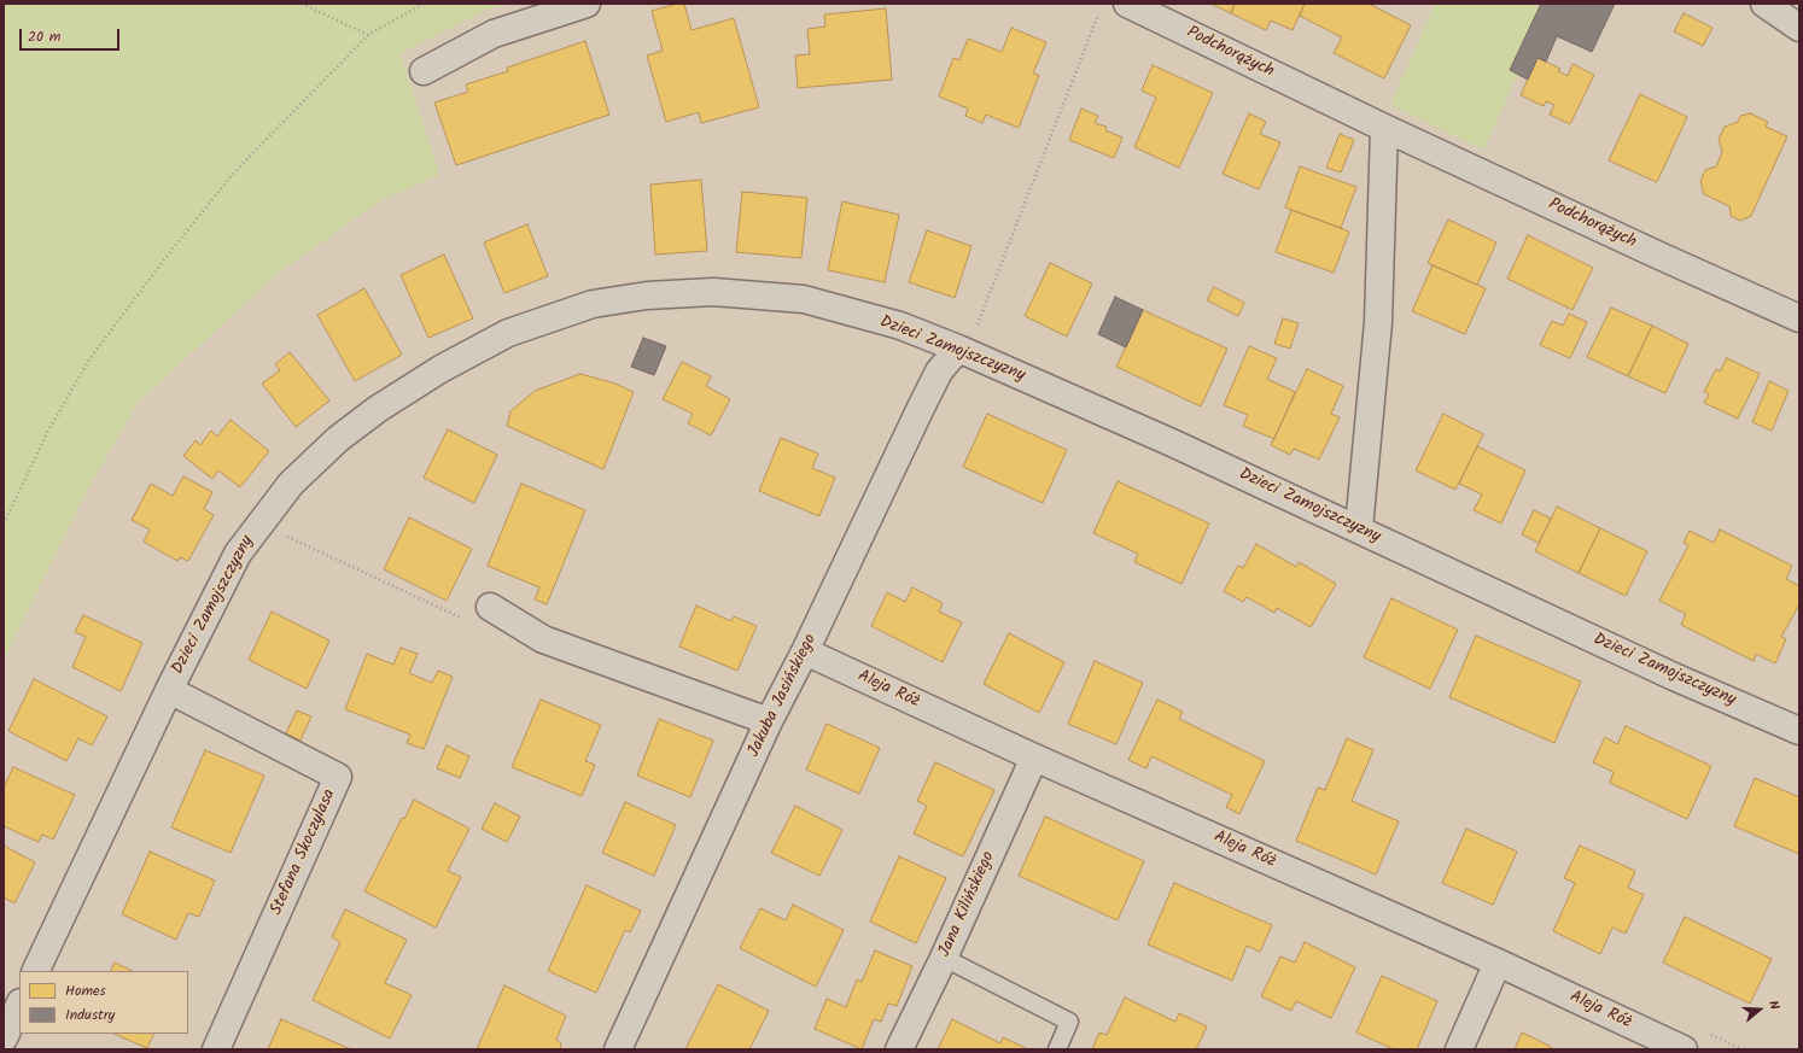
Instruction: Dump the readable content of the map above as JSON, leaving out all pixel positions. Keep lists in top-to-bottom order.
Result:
{
  "streets": {
    "street": [
      "Podchorążych",
      "Dzieci Zamojszczyzny",
      "Aleja Róż",
      "Jakuba Jasińskiego",
      "Stefana Skoczylasa",
      "Jana Kilińskiego"
    ]
  },
  "crossings": [
    ["Dzieci Zamojszczyzny", "Jakuba Jasińskiego"],
    ["Dzieci Zamojszczyzny", "Stefana Skoczylasa"],
    ["Aleja Róż", "Jakuba Jasińskiego"],
    ["Aleja Róż", "Jana Kilińskiego"]
  ],
  "legend": ["Homes", "Industry"],
  "scale_bar": "20 m",
  "north": "right"
}
